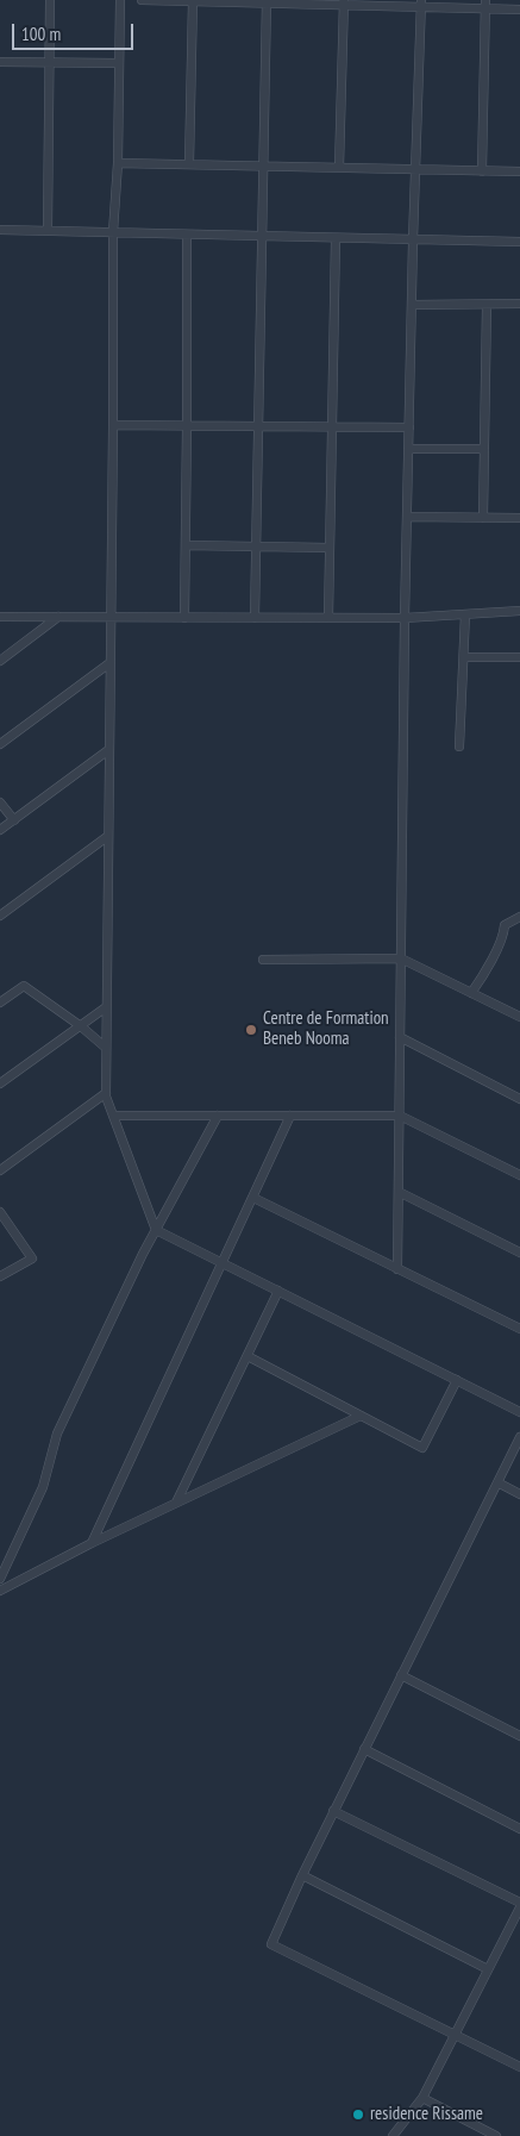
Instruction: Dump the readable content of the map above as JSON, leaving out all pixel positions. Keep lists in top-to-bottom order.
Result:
{
  "places": ["Centre de Formation Beneb Nooma", "residence Rissame"],
  "scale_bar": "100 m"
}
